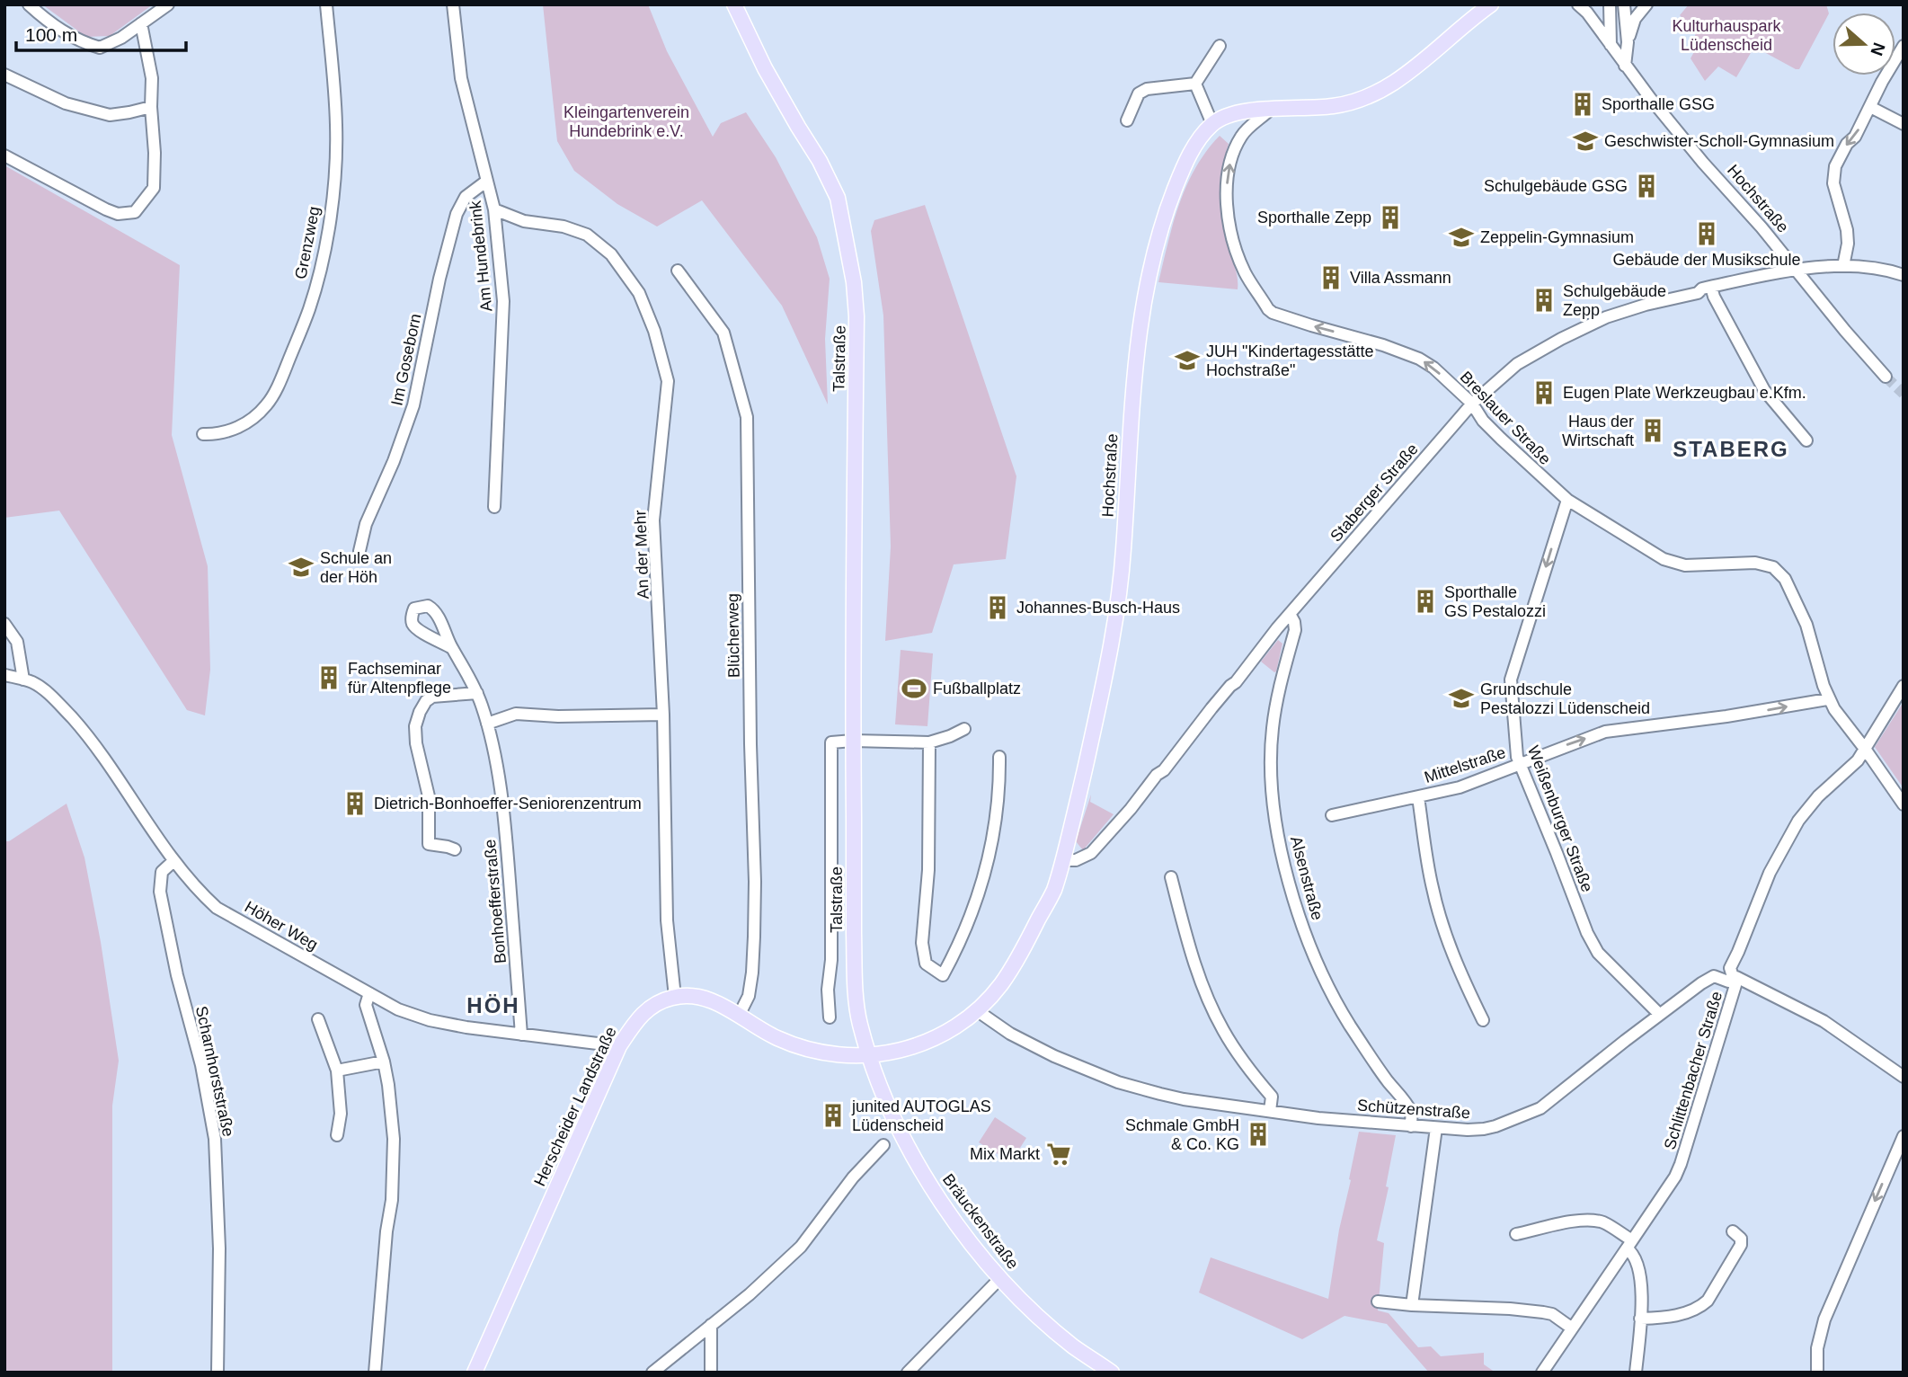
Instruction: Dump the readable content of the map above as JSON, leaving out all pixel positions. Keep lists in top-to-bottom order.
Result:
{
  "streets": {
    "main road": [
      "Hochstraße",
      "Talstraße",
      "Herscheider Landstraße",
      "Bräuckenstraße"
    ],
    "street": [
      "Grenzweg",
      "Am Hundebrink",
      "Im Goseborn",
      "Breslauer Straße",
      "Staberger Straße",
      "An der Mehr",
      "Blücherweg",
      "Mittelstraße",
      "Weißenburger Straße",
      "Alsenstraße",
      "Bonhoefferstraße",
      "Höher Weg",
      "Schlittenbacher Straße",
      "Scharnhorststraße",
      "Schützenstraße"
    ]
  },
  "crossings": [
    ["Hochstraße", "Talstraße"],
    ["Hochstraße", "Staberger Straße"],
    ["Hochstraße", "Herscheider Landstraße"],
    ["Hochstraße", "Schützenstraße"],
    ["Hochstraße", "Bräuckenstraße"],
    ["Am Hundebrink", "Im Goseborn"],
    ["Am Hundebrink", "An der Mehr"],
    ["Talstraße", "Herscheider Landstraße"],
    ["Talstraße", "Bräuckenstraße"],
    ["Breslauer Straße", "Staberger Straße"],
    ["Breslauer Straße", "Mittelstraße"],
    ["Breslauer Straße", "Weißenburger Straße"],
    ["Breslauer Straße", "Schlittenbacher Straße"],
    ["Staberger Straße", "Alsenstraße"],
    ["An der Mehr", "Herscheider Landstraße"],
    ["Blücherweg", "Herscheider Landstraße"],
    ["Mittelstraße", "Weißenburger Straße"],
    ["Weißenburger Straße", "Schützenstraße"],
    ["Alsenstraße", "Schützenstraße"],
    ["Bonhoefferstraße", "Höher Weg"],
    ["Höher Weg", "Scharnhorststraße"],
    ["Höher Weg", "Herscheider Landstraße"],
    ["Schlittenbacher Straße", "Schützenstraße"],
    ["Herscheider Landstraße", "Bräuckenstraße"]
  ],
  "one_way": ["Mittelstraße", "Weißenburger Straße"],
  "districts": ["STABERG", "HÖH"],
  "parks": ["Kulturhauspark Lüdenscheid", "Kleingartenverein Hundebrink e.V."],
  "places": {
    "building": [
      "Sporthalle GSG",
      "Schulgebäude GSG",
      "Sporthalle Zepp",
      "Gebäude der Musikschule",
      "Villa Assmann",
      "Schulgebäude Zepp",
      "Eugen Plate Werkzeugbau e.Kfm.",
      "Haus der Wirtschaft",
      "Sporthalle GS Pestalozzi",
      "Johannes-Busch-Haus",
      "Fachseminar für Altenpflege",
      "Dietrich-Bonhoeffer-Seniorenzentrum",
      "junited AUTOGLAS Lüdenscheid",
      "Schmale GmbH & Co. KG"
    ],
    "school or university": [
      "Geschwister-Scholl-Gymnasium",
      "Zeppelin-Gymnasium",
      "JUH \"Kindertagesstätte Hochstraße\"",
      "Schule an der Höh",
      "Grundschule Pestalozzi Lüdenscheid"
    ],
    "sports": ["Fußballplatz"],
    "supermarket": ["Mix Markt"]
  },
  "scale_bar": "100 m",
  "north": "right"
}
